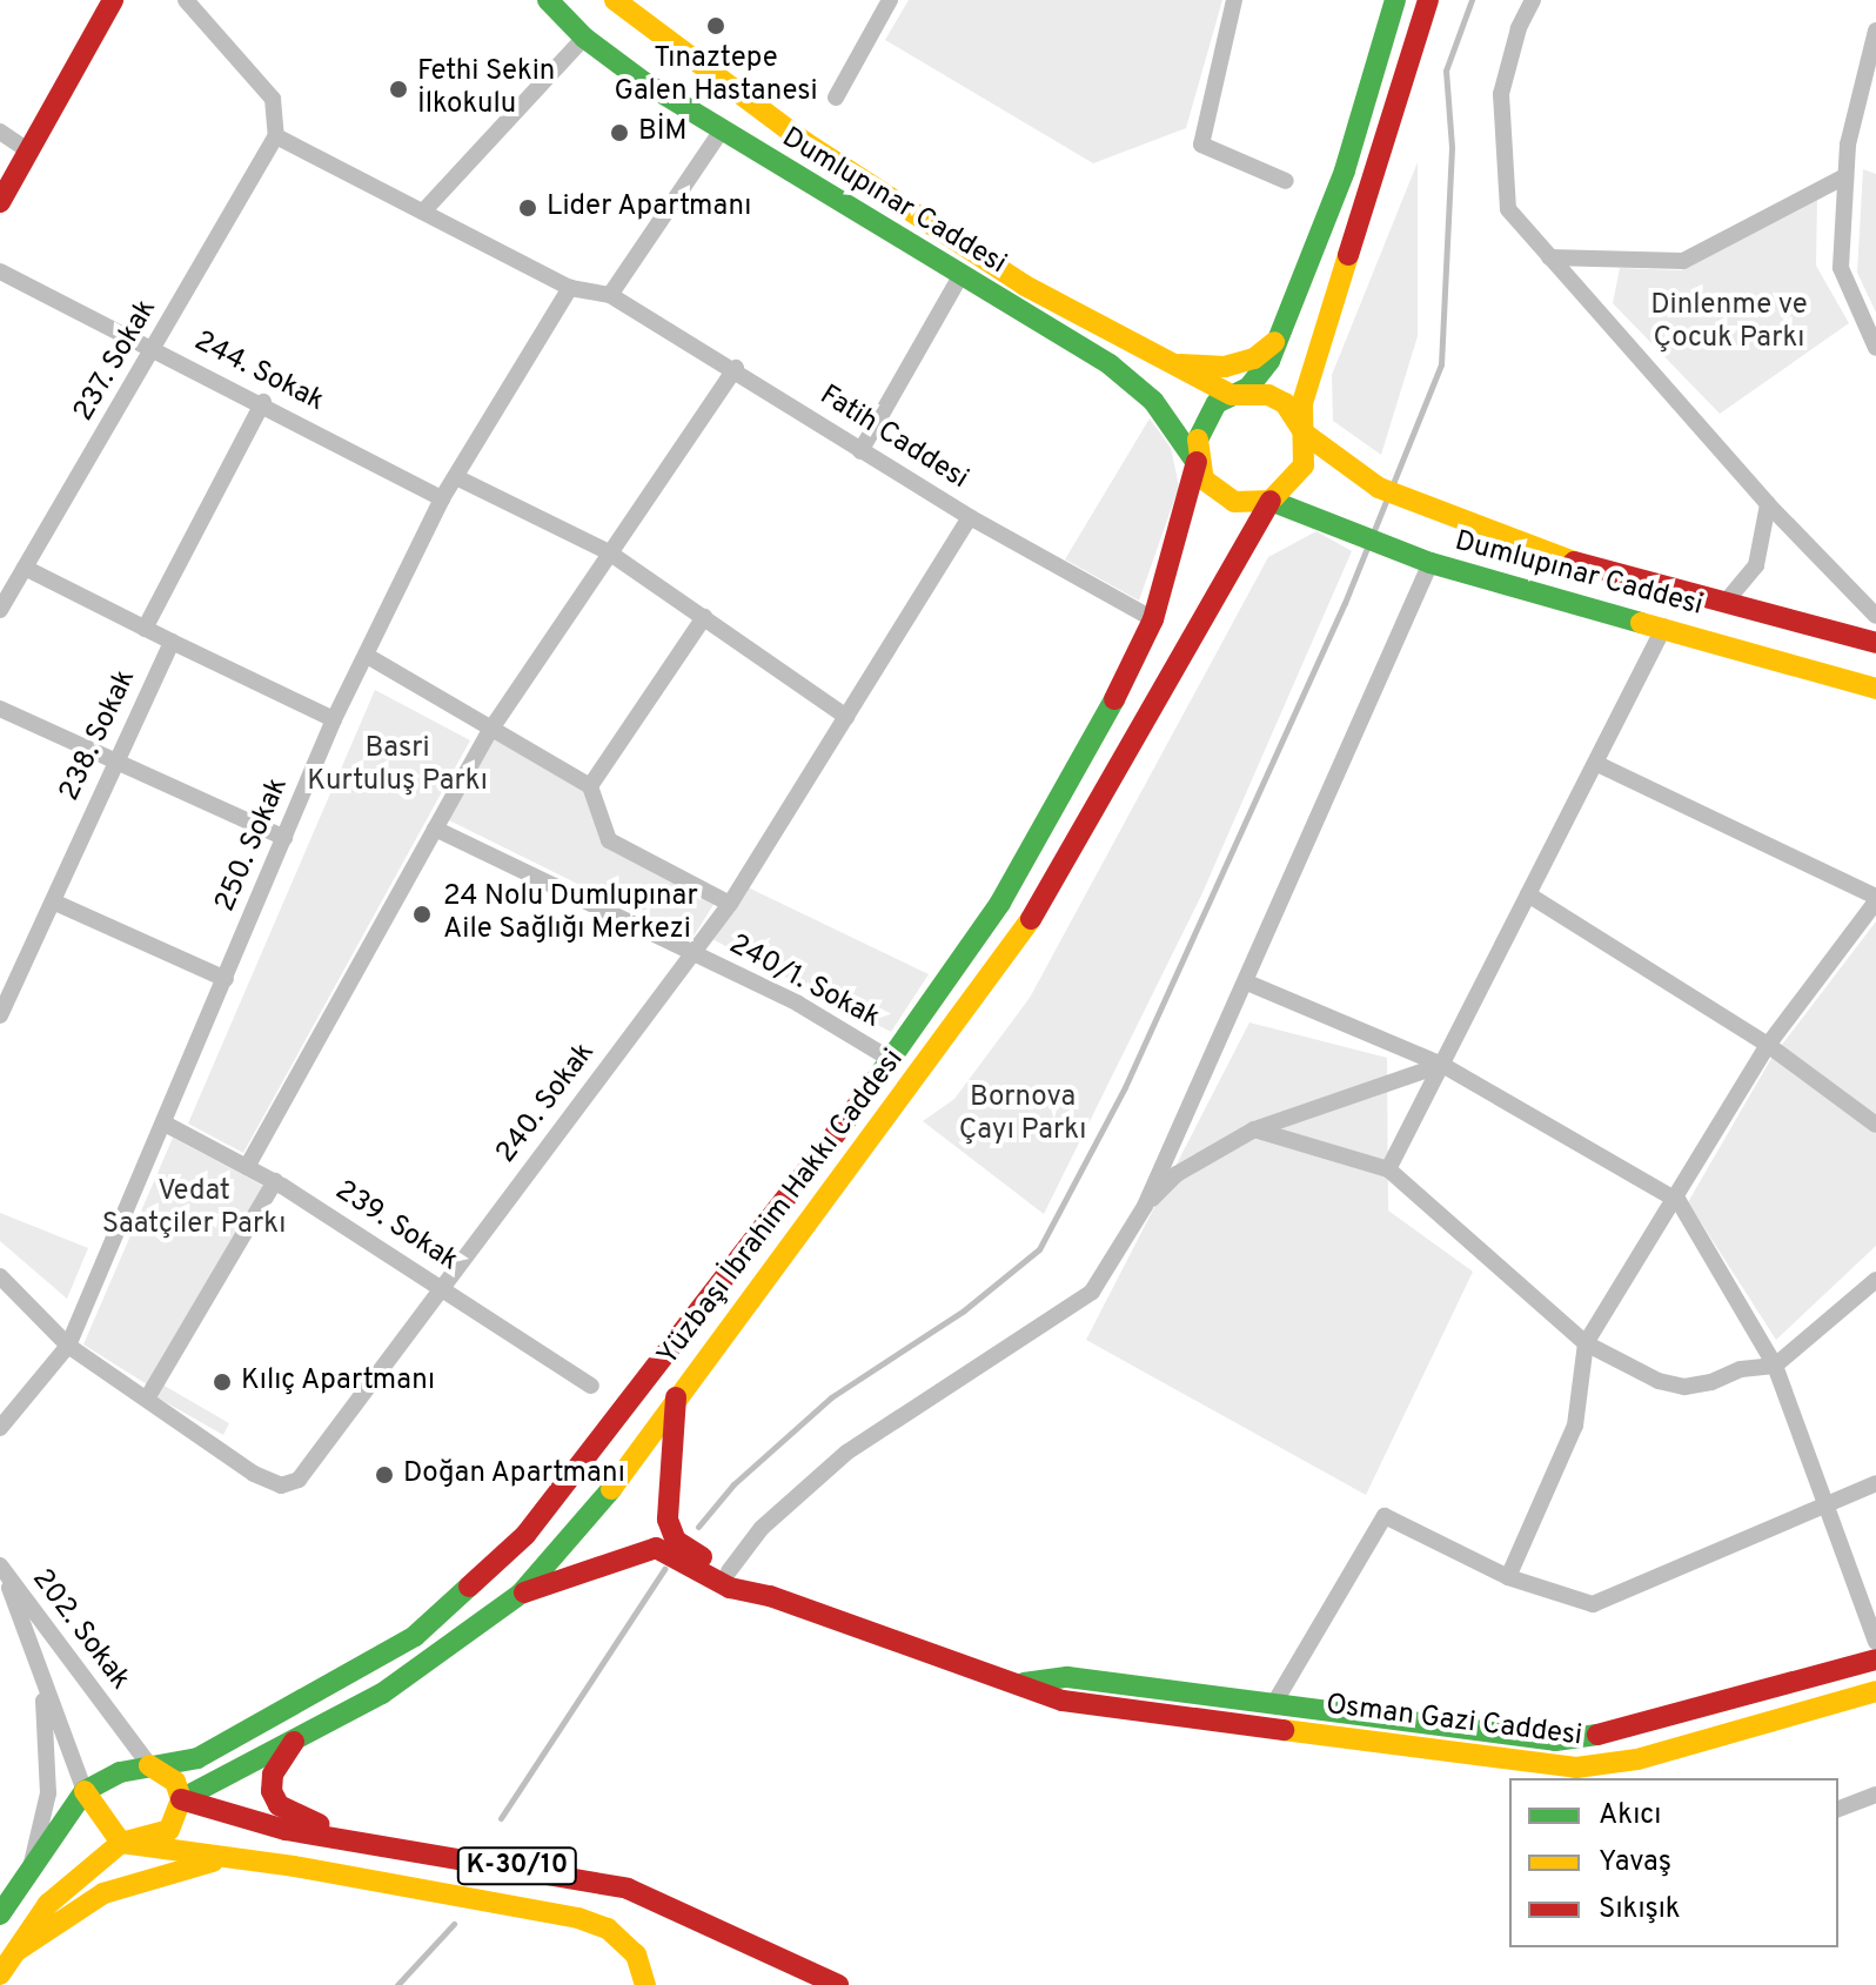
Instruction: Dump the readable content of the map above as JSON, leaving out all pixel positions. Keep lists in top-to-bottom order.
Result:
{
  "streets": {
    "main road": [
      "Dumlupınar Caddesi",
      "Yüzbaşı İbrahim Hakkı Caddesi",
      "Osman Gazi Caddesi",
      "K-30/10"
    ],
    "street": [
      "237. Sokak",
      "244. Sokak",
      "Fatih Caddesi",
      "238. Sokak",
      "250. Sokak",
      "240/1. Sokak",
      "240. Sokak",
      "239. Sokak",
      "202. Sokak"
    ]
  },
  "crossings": [
    ["Dumlupınar Caddesi", "Yüzbaşı İbrahim Hakkı Caddesi"],
    ["237. Sokak", "244. Sokak"],
    ["237. Sokak", "Fatih Caddesi"],
    ["244. Sokak", "250. Sokak"],
    ["Fatih Caddesi", "250. Sokak"],
    ["Fatih Caddesi", "240. Sokak"],
    ["Fatih Caddesi", "Yüzbaşı İbrahim Hakkı Caddesi"],
    ["250. Sokak", "240. Sokak"],
    ["250. Sokak", "239. Sokak"],
    ["240/1. Sokak", "240. Sokak"],
    ["240/1. Sokak", "Yüzbaşı İbrahim Hakkı Caddesi"],
    ["240. Sokak", "239. Sokak"],
    ["Yüzbaşı İbrahim Hakkı Caddesi", "202. Sokak"],
    ["Yüzbaşı İbrahim Hakkı Caddesi", "Osman Gazi Caddesi"],
    ["Yüzbaşı İbrahim Hakkı Caddesi", "K-30/10"]
  ],
  "parks": [
    "Dinlenme ve Çocuk Parkı",
    "Basri Kurtuluş Parkı",
    "Bornova Çayı Parkı",
    "Vedat Saatçiler Parkı"
  ],
  "places": [
    "Tınaztepe Galen Hastanesi",
    "Fethi Sekin İlkokulu",
    "BİM",
    "Lider Apartmanı",
    "24 Nolu Dumlupınar Aile Sağlığı Merkezi",
    "Kılıç Apartmanı",
    "Doğan Apartmanı"
  ],
  "legend": ["Akıcı", "Yavaş", "Sıkışık"]
}
